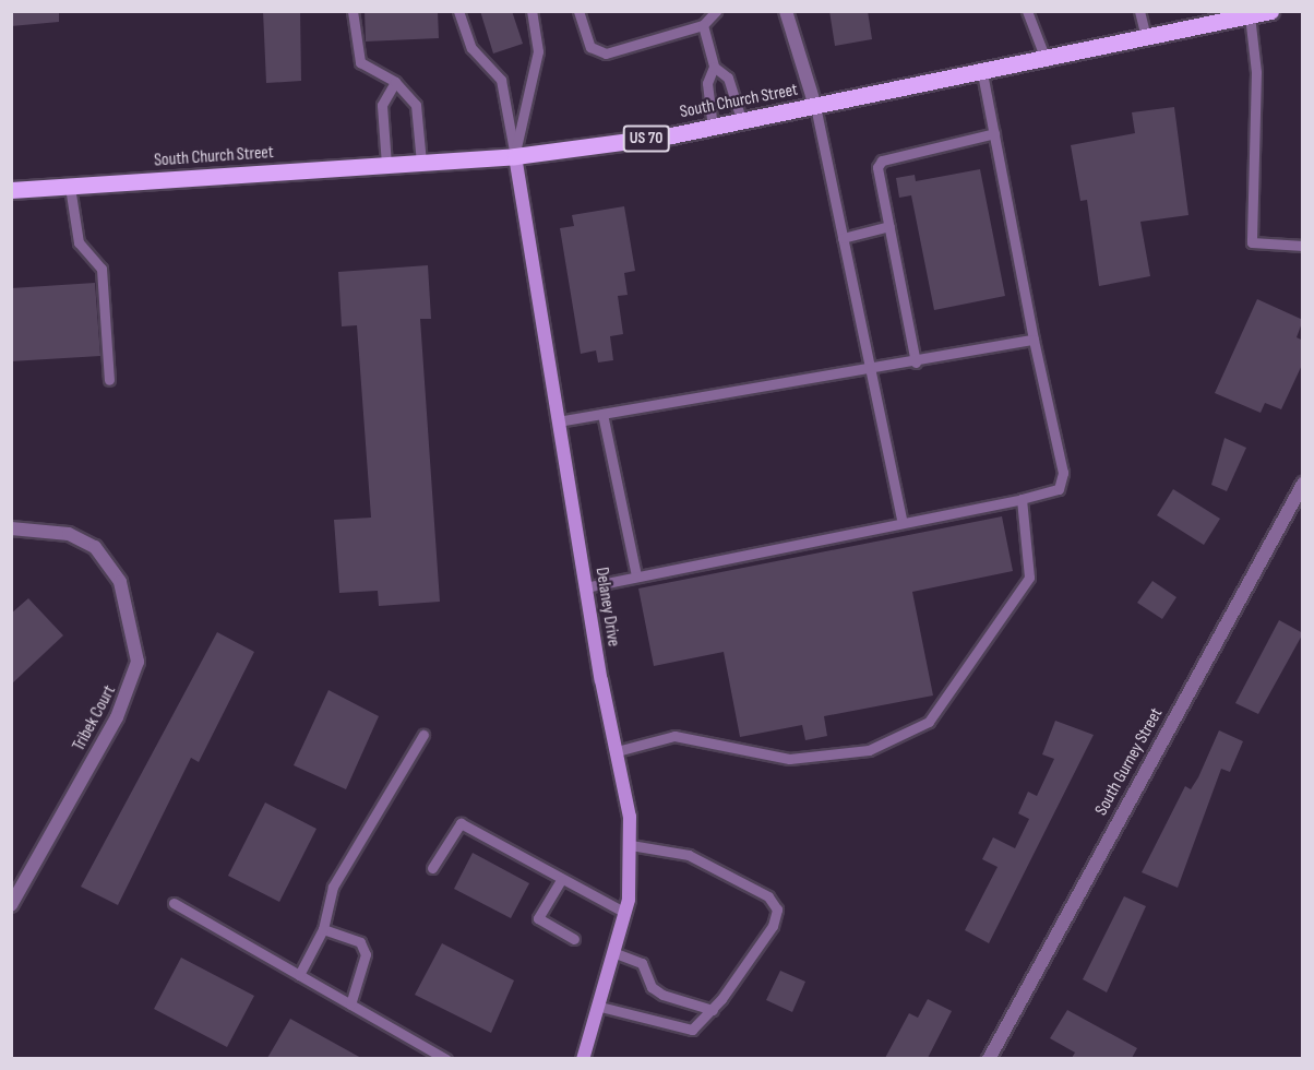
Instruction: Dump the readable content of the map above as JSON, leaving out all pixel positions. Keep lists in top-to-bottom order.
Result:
{
  "streets": {
    "main road": ["South Church Street", "US 70"],
    "street": ["Delaney Drive", "Tribek Court", "South Gurney Street"]
  },
  "crossings": [
    ["South Church Street", "Delaney Drive"]
  ]
}
